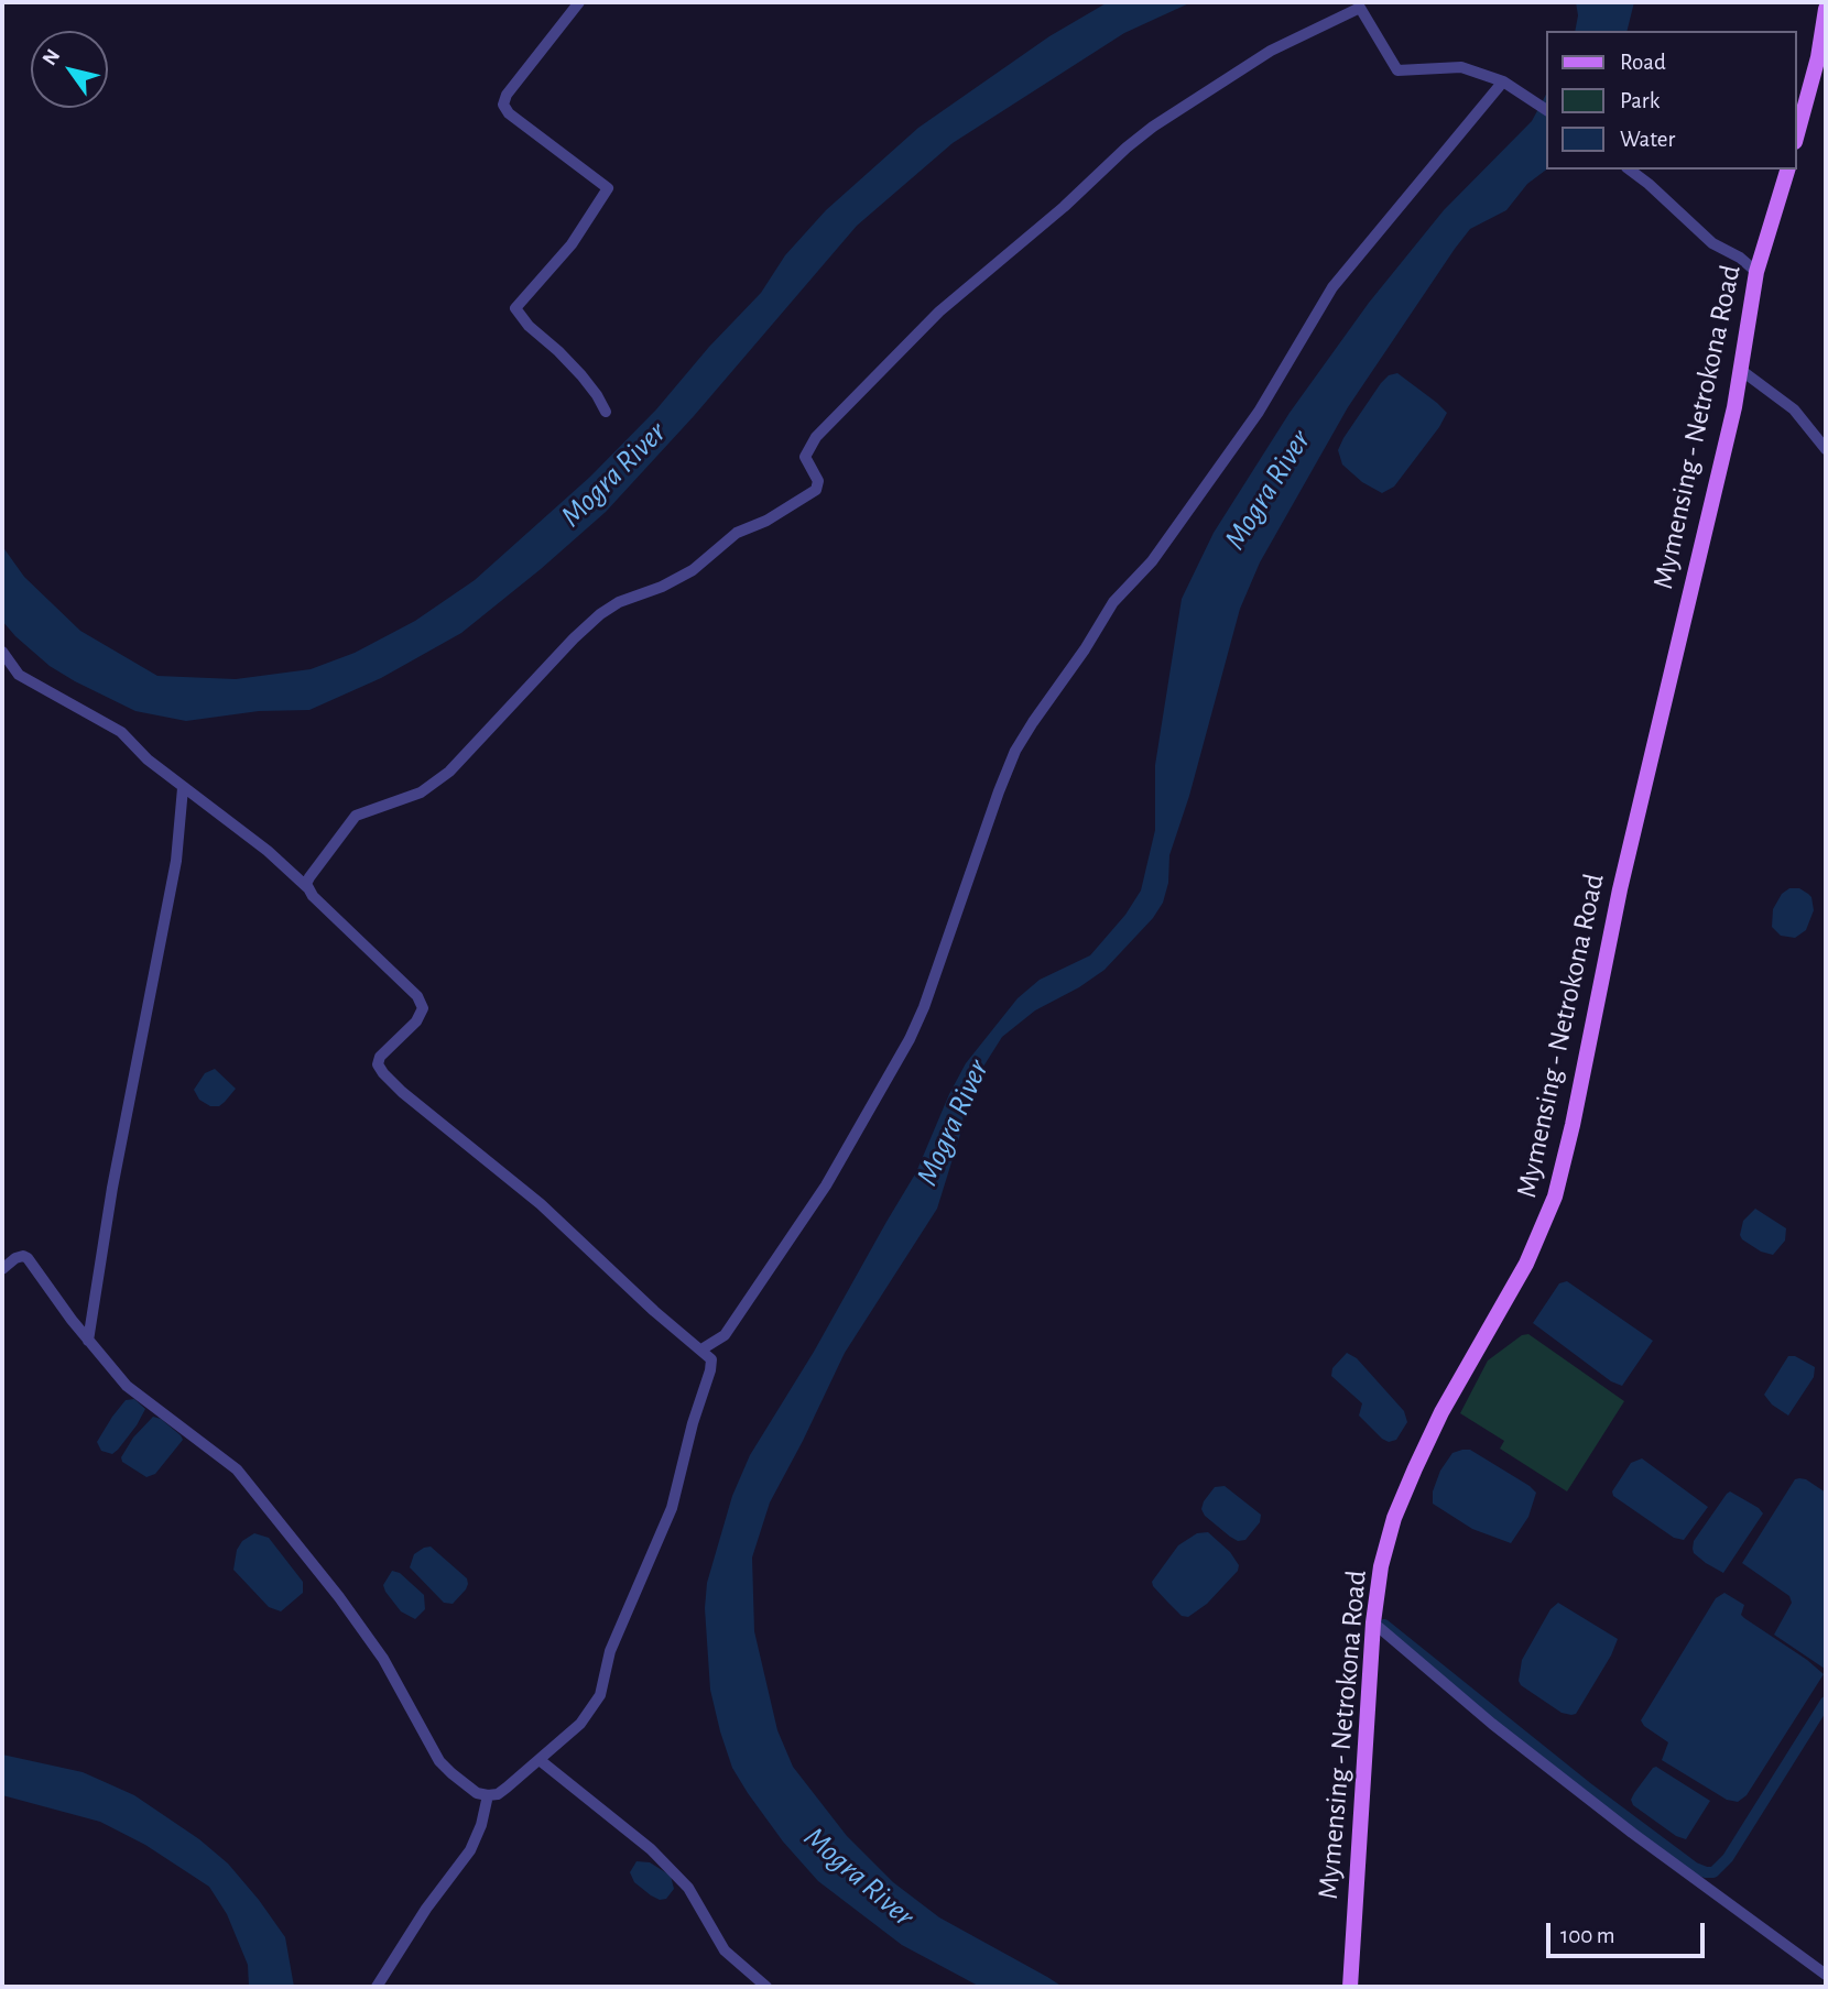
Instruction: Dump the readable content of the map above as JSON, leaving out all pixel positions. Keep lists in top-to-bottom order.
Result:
{
  "streets": {
    "main road": ["Mymensing - Netrokona Road"]
  },
  "water": ["Mogra River"],
  "legend": ["Road", "Park", "Water"],
  "scale_bar": "100 m",
  "north": "top left"
}
